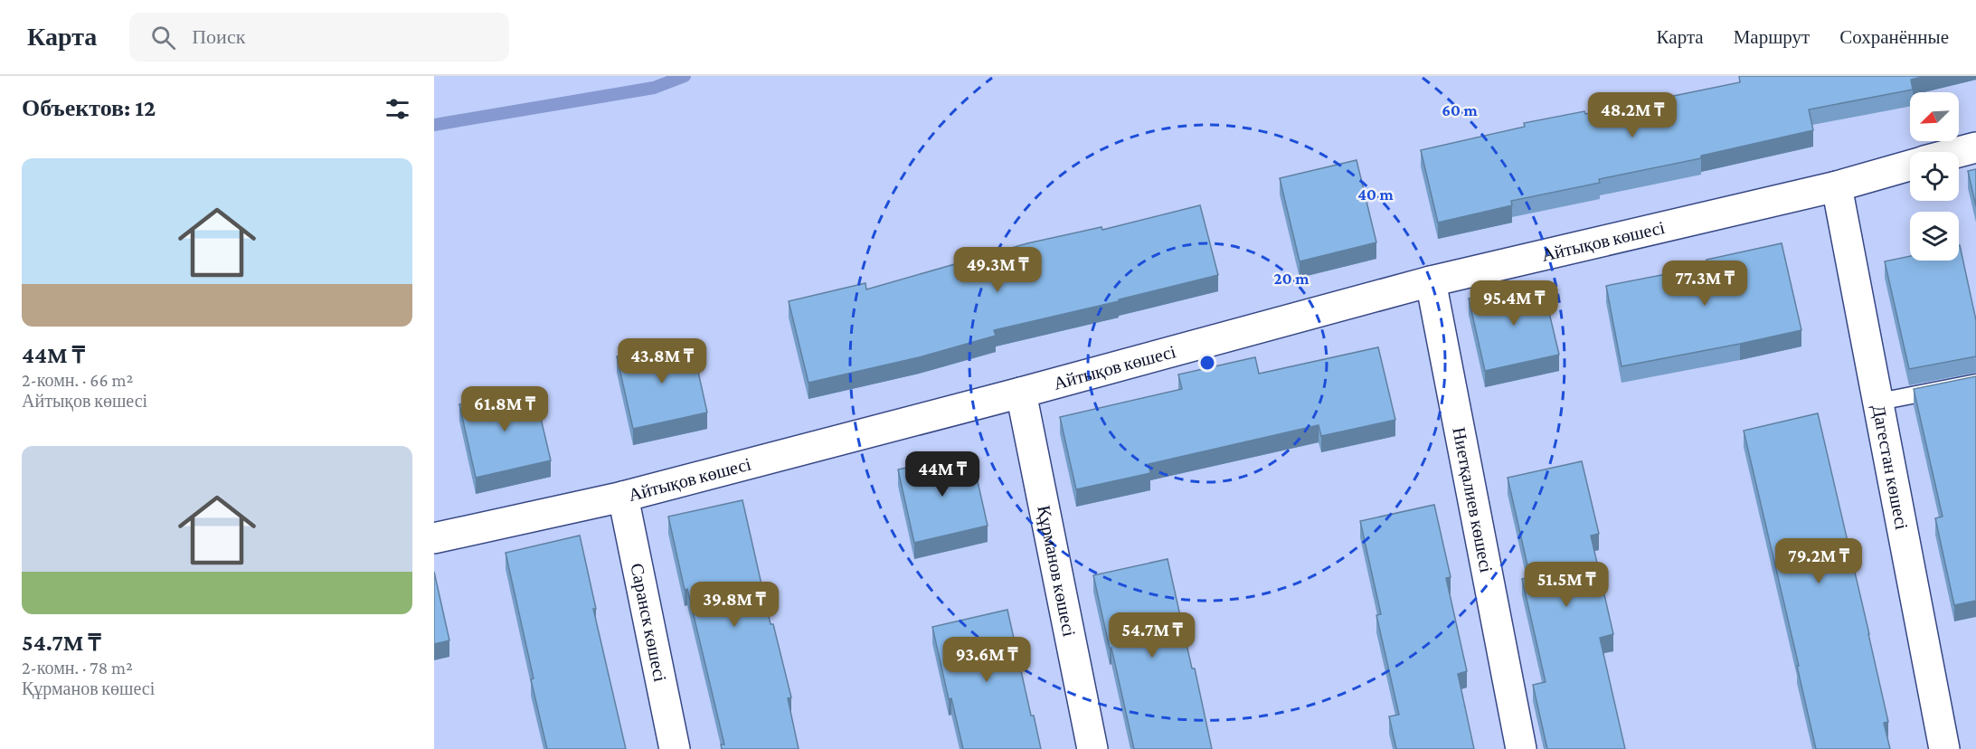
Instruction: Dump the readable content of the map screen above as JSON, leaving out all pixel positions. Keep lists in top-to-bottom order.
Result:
{
  "streets": {
    "street": [
      "Айтықов көшесі",
      "Дагестан көшесі",
      "Ниетқалиев көшесі",
      "Құрманов көшесі",
      "Саранск көшесі"
    ]
  },
  "crossings": [
    ["Айтықов көшесі", "Дагестан көшесі"],
    ["Айтықов көшесі", "Ниетқалиев көшесі"],
    ["Айтықов көшесі", "Құрманов көшесі"],
    ["Айтықов көшесі", "Саранск көшесі"]
  ],
  "north": "bottom left",
  "page": {
    "header": "Карта",
    "search": "Поиск",
    "nav": ["Карта", "Маршрут", "Сохранённые"],
    "heading": "Объектов: 12",
    "price": [
      "48.2M ₸",
      "49.3M ₸",
      "77.3M ₸",
      "95.4M ₸",
      "43.8M ₸",
      "61.8M ₸",
      "44M ₸",
      "79.2M ₸",
      "51.5M ₸",
      "39.8M ₸",
      "54.7M ₸",
      "93.6M ₸"
    ],
    "list": [
      {
        "name": "44M ₸",
        "note": "2-комн. · 66 m² · Айтықов көшесі"
      },
      {
        "name": "54.7M ₸",
        "note": "2-комн. · 78 m² · Құрманов көшесі"
      }
    ]
  },
  "rings": ["60 m", "40 m", "20 m"]
}
